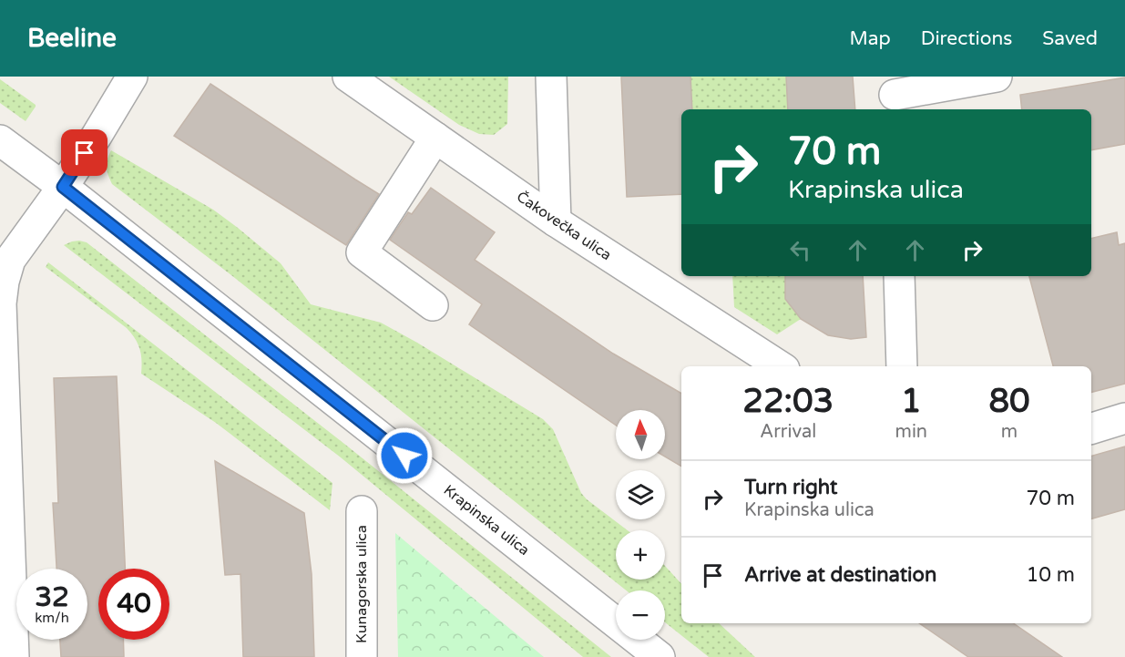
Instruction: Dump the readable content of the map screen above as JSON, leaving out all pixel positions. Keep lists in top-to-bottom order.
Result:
{
  "streets": {
    "street": ["Čakovečka ulica", "Krapinska ulica", "Kunagorska ulica"]
  },
  "north": "top",
  "page": {
    "header": "Beeline",
    "nav": ["Map", "Directions", "Saved"],
    "turn": ["70 m", "Krapinska ulica"],
    "eta": [
      "22:03",
      "Arrival",
      "1",
      "min",
      "80",
      "m"
    ],
    "map_buttons": ["+", "−"],
    "list": [
      {
        "name": "Turn right",
        "note": "Krapinska ulica",
        "value": "70 m"
      },
      {
        "name": "Arrive at destination",
        "value": "10 m"
      }
    ],
    "speed": "32 km/h",
    "limit": "40"
  }
}
